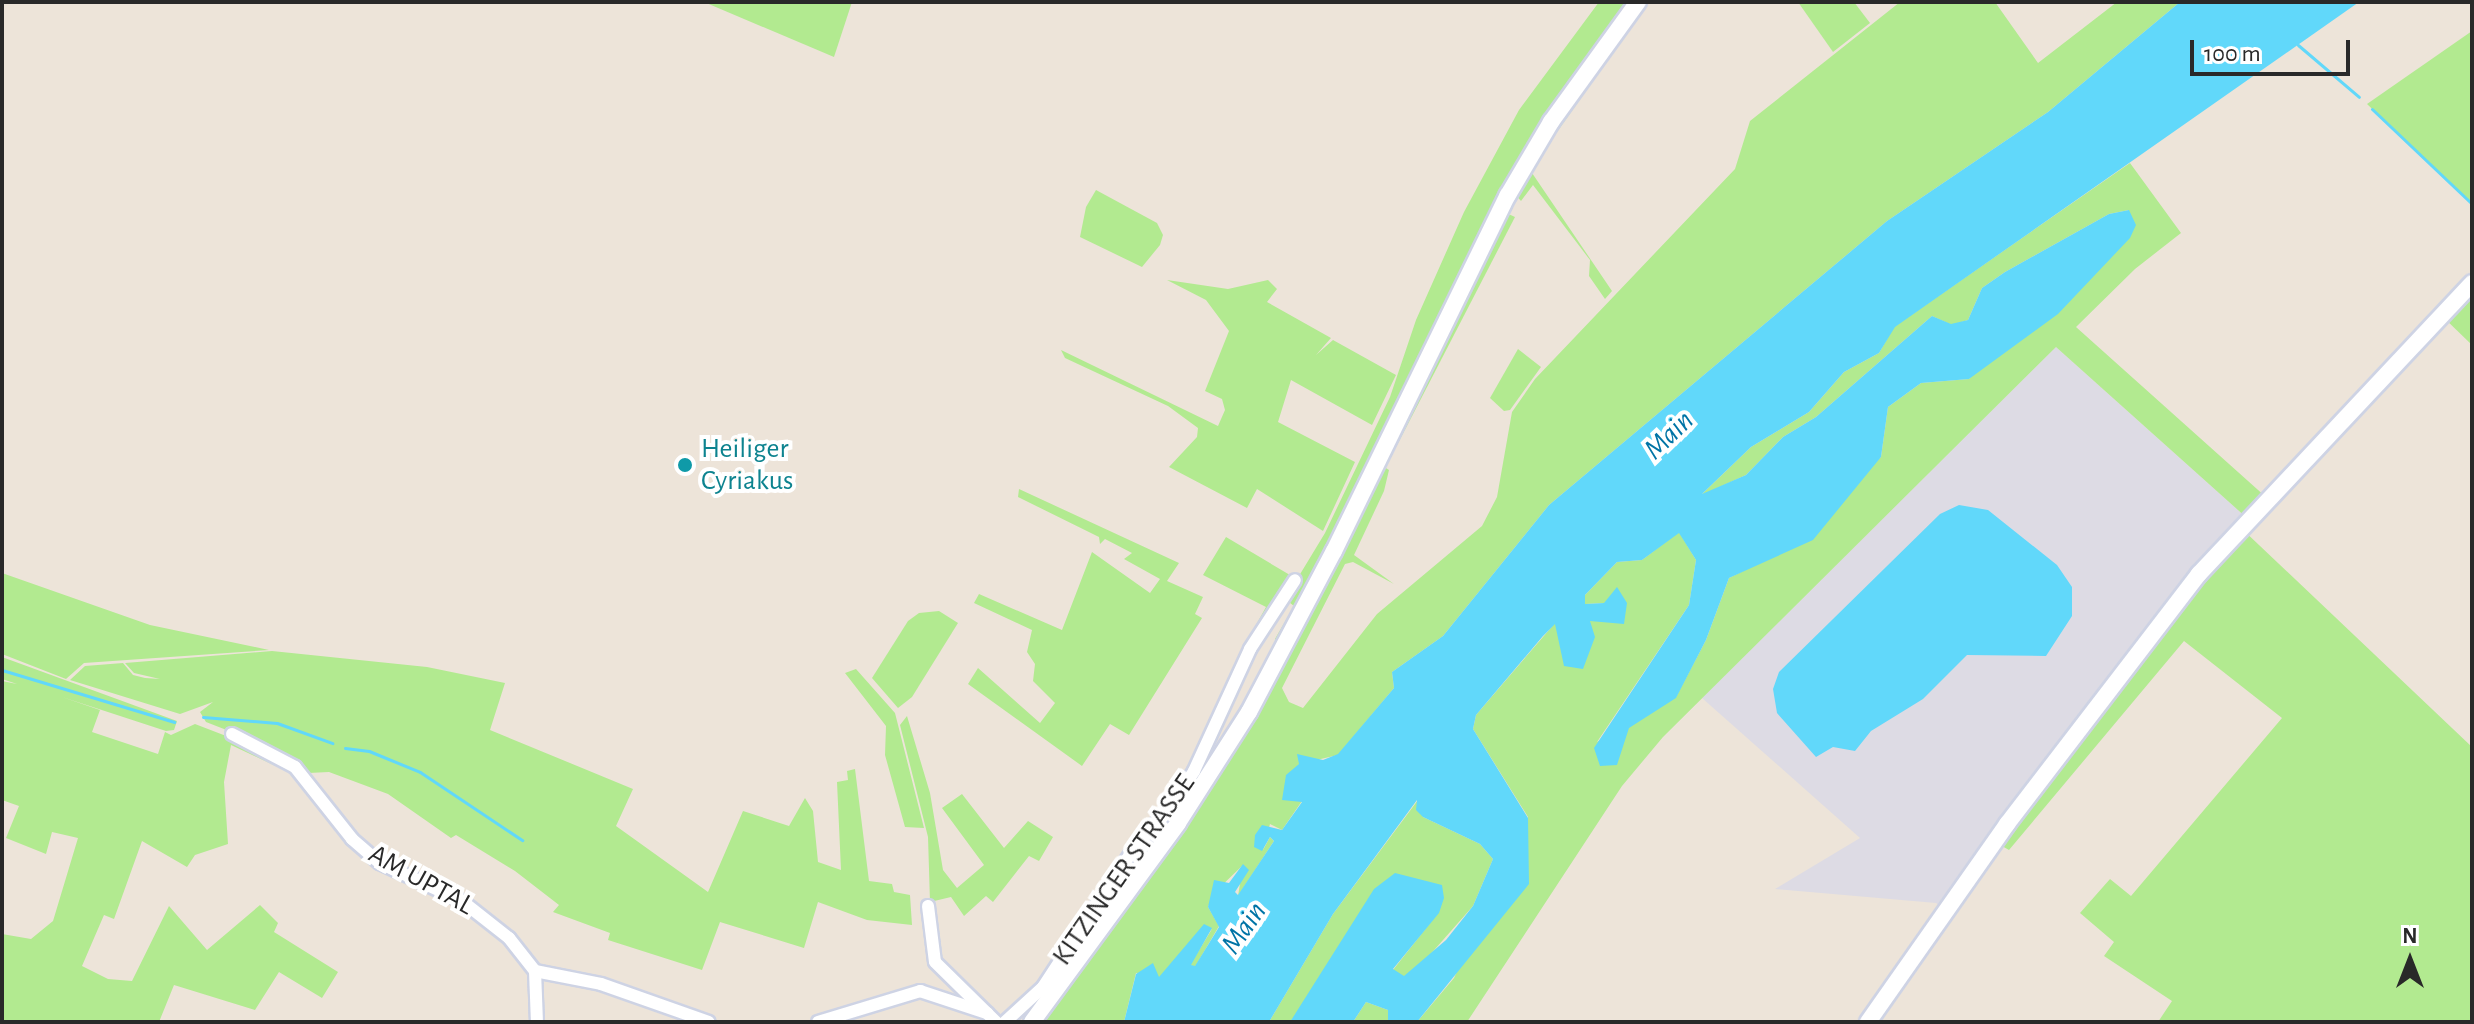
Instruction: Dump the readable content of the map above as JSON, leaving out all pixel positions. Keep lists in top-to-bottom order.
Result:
{
  "streets": {
    "street": ["KITZINGER STRASSE", "AM UPTAL"]
  },
  "water": ["Main"],
  "places": ["Heiliger Cyriakus"],
  "scale_bar": "100 m",
  "north": "top"
}
